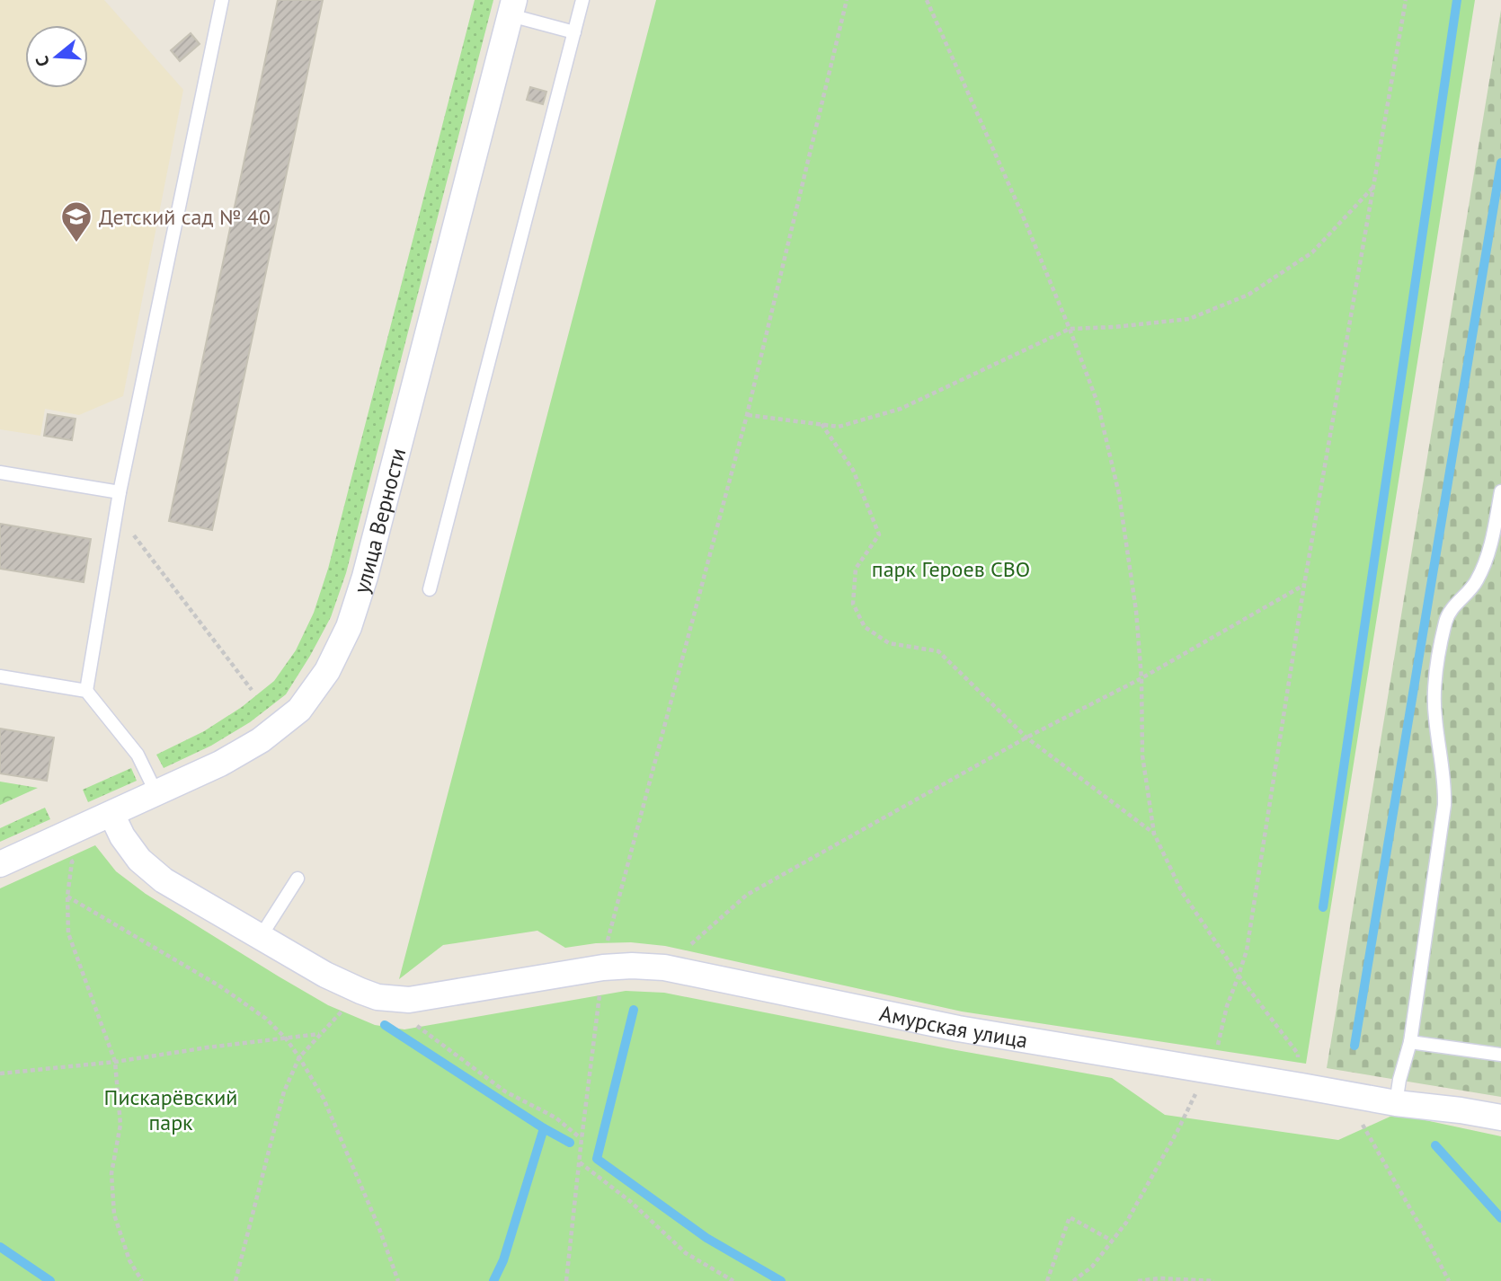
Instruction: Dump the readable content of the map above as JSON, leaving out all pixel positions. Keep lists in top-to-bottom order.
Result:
{
  "streets": {
    "street": ["улица Верности", "Амурская улица"]
  },
  "crossings": [
    ["улица Верности", "Амурская улица"]
  ],
  "parks": ["парк Героев СВО", "Пискарёвский парк"],
  "places": {
    "school or university": ["Детский сад № 40"]
  },
  "north": "left"
}
